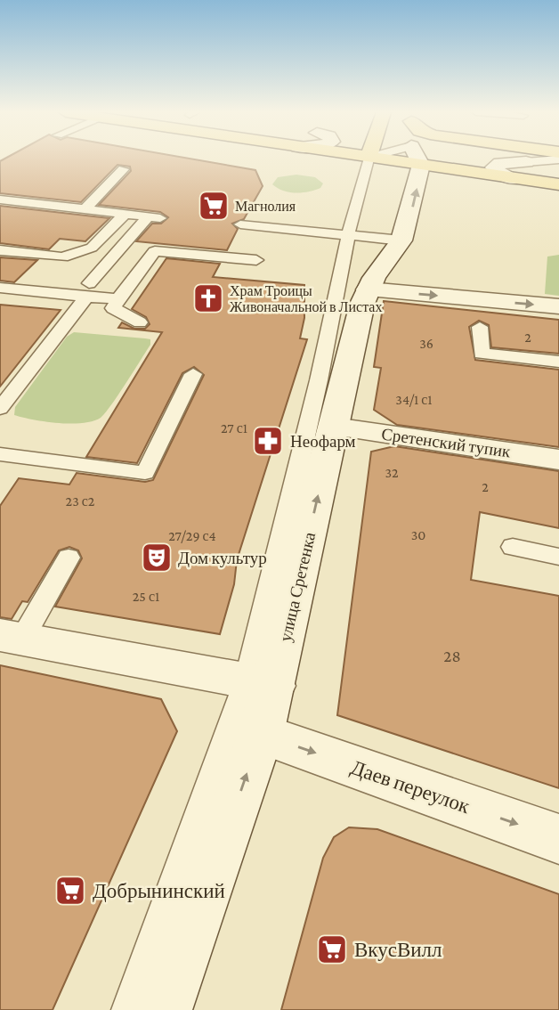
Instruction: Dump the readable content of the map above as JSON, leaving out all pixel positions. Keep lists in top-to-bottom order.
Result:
{
  "streets": {
    "main road": ["Сретенский тупик", "улица Сретенка", "Даев переулок"]
  },
  "crossings": [
    ["Сретенский тупик", "улица Сретенка"],
    ["улица Сретенка", "Даев переулок"]
  ],
  "one_way": ["улица Сретенка", "Даев переулок"],
  "places": {
    "supermarket": ["Магнолия", "Добрынинский", "ВкусВилл"],
    "church": ["Храм Троицы Живоначальной в Листах"],
    "pharmacy": ["Неофарм"],
    "theatre": ["Дом культур"]
  },
  "house_numbers": [
    "2",
    "36",
    "34/1 с1",
    "27 с1",
    "32",
    "2",
    "23 с2",
    "30",
    "27/29 с4",
    "25 с1",
    "28"
  ]
}
